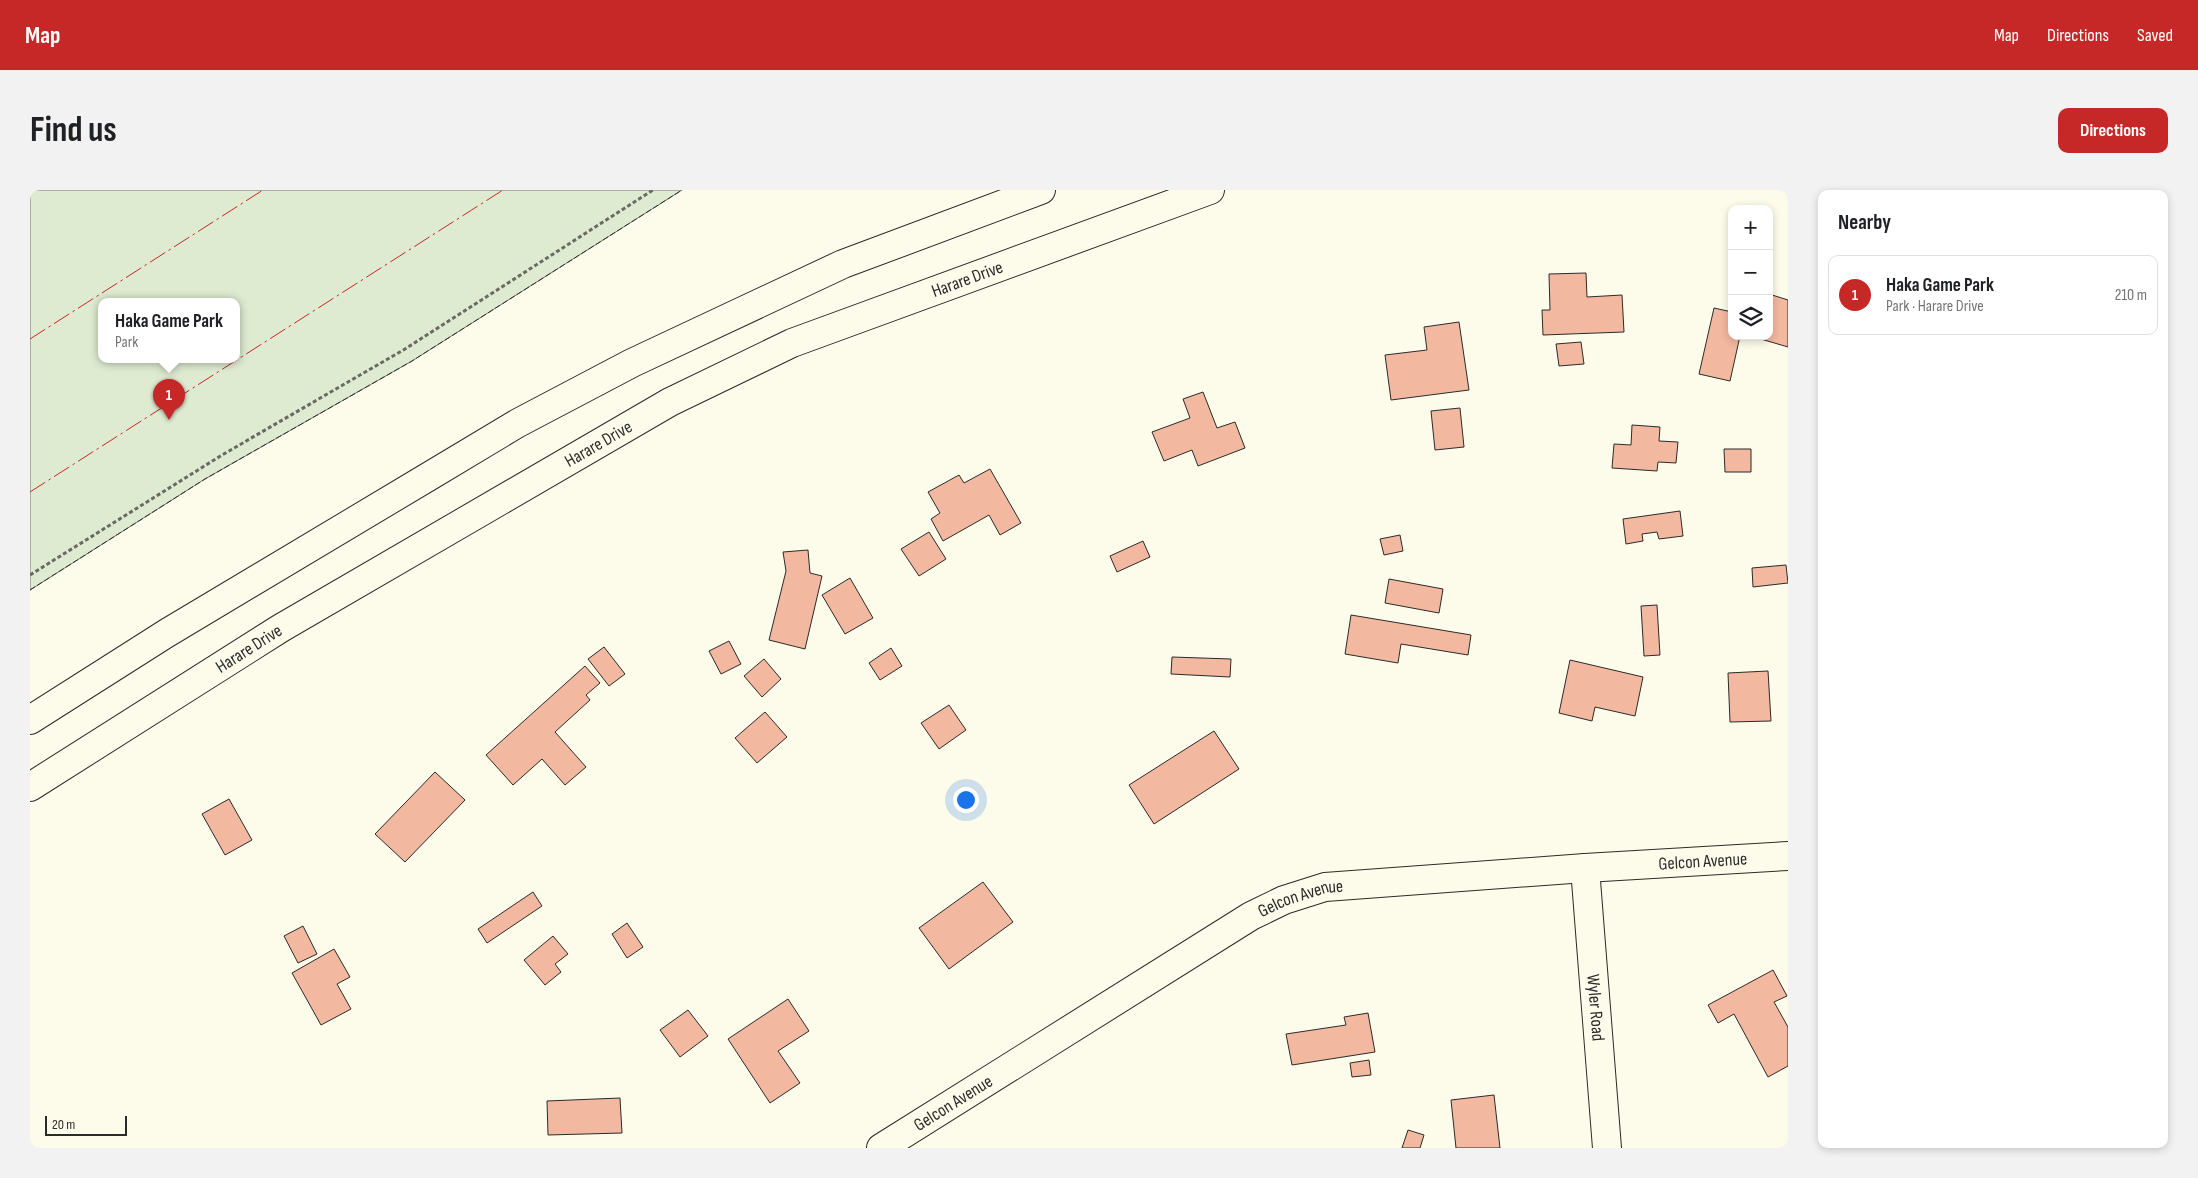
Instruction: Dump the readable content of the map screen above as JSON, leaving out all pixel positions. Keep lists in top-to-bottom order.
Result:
{
  "streets": {
    "street": ["Harare Drive", "Gelcon Avenue", "Wyler Road"]
  },
  "crossings": [
    ["Gelcon Avenue", "Wyler Road"]
  ],
  "scale_bar": "20 m",
  "page": {
    "header": "Map",
    "nav": ["Map", "Directions", "Saved"],
    "buttons": "Directions",
    "title": "Find us",
    "heading": "Nearby",
    "map_buttons": ["+", "−"],
    "list": [
      {
        "mark": "1",
        "name": "Haka Game Park",
        "note": "Park · Harare Drive",
        "value": "210 m"
      }
    ],
    "popup": ["Haka Game Park", "Park"],
    "pins": "1",
    "scale": "20 m"
  }
}
